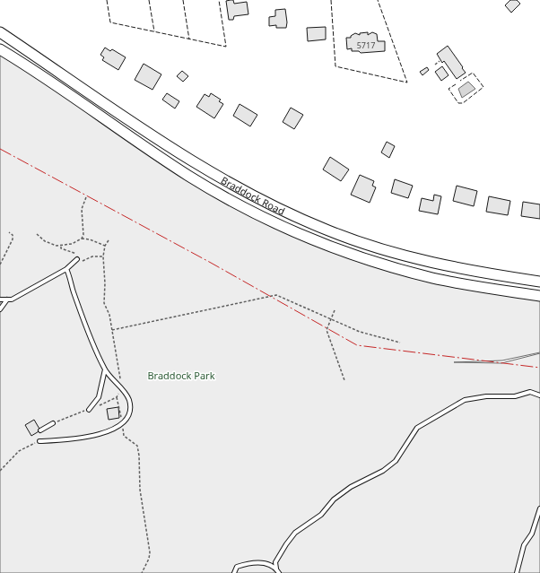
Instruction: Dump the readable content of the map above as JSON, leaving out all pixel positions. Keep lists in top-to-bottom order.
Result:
{
  "streets": {
    "main road": ["Braddock Road"]
  },
  "parks": ["Braddock Park"],
  "house_numbers": ["5717"]
}
